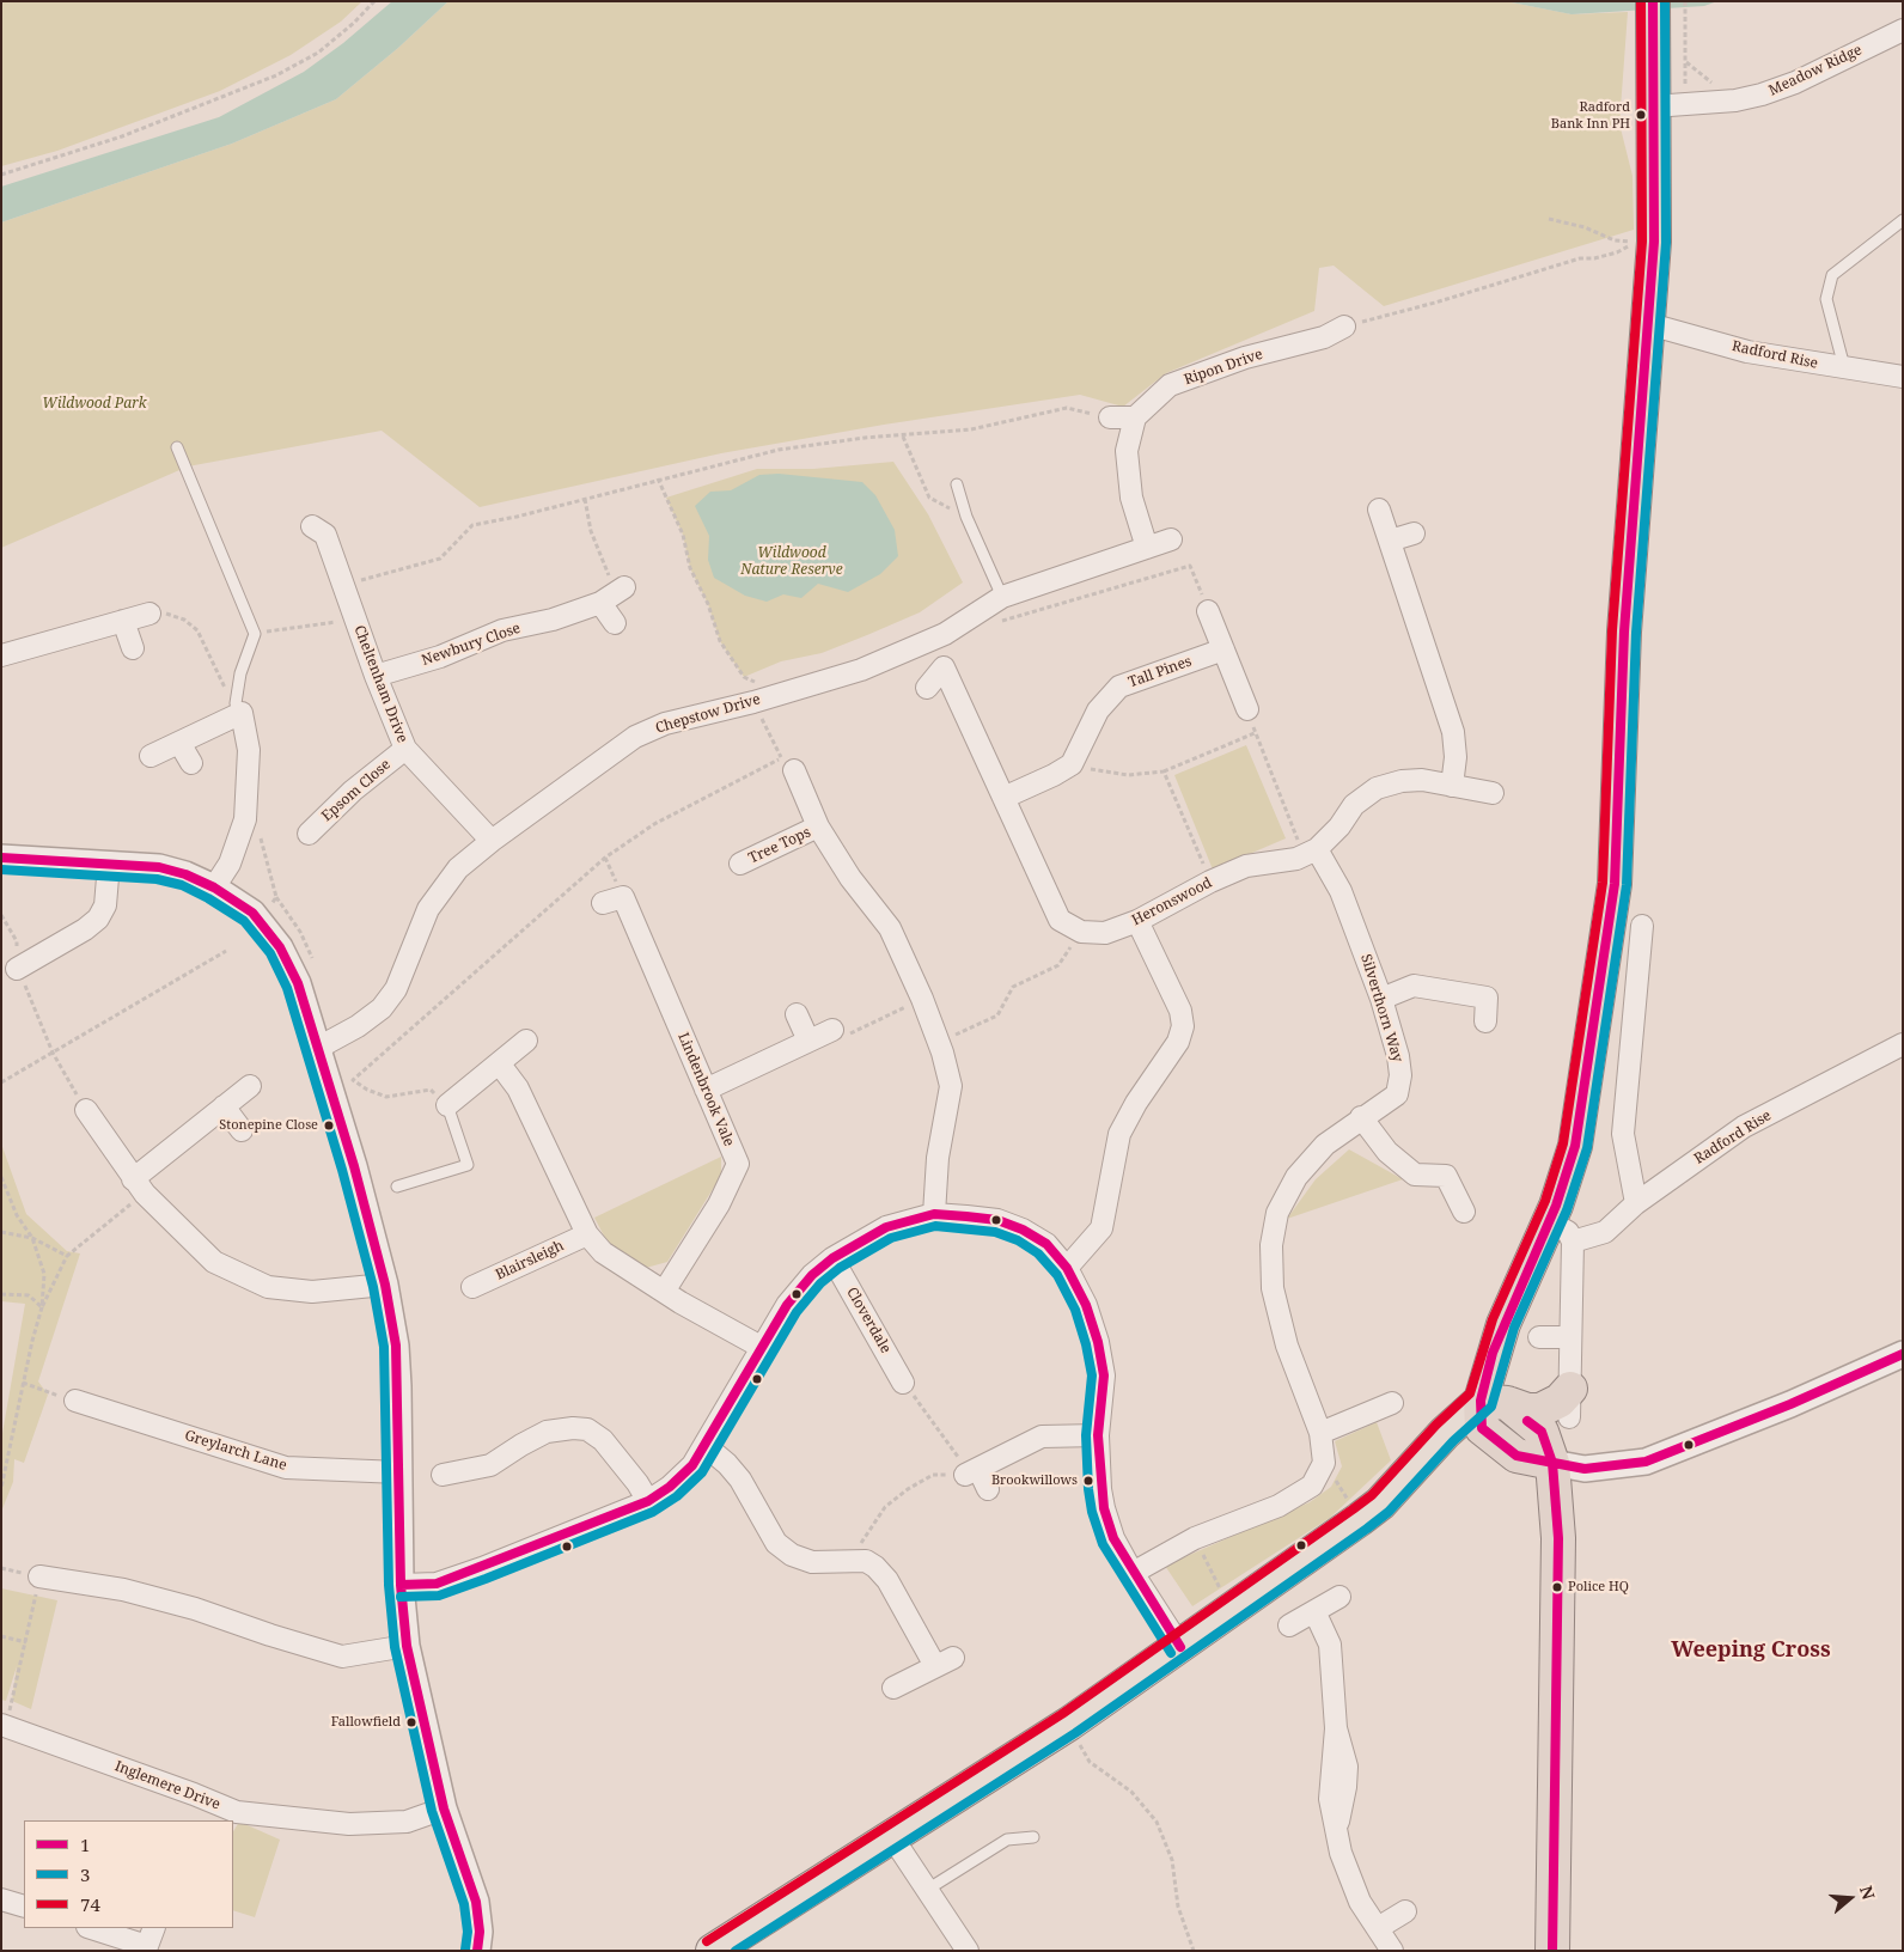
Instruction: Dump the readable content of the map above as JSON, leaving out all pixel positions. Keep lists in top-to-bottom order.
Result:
{
  "streets": {
    "street": [
      "Meadow Ridge",
      "Radford Rise",
      "Ripon Drive",
      "Newbury Close",
      "Tall Pines",
      "Cheltenham Drive",
      "Chepstow Drive",
      "Epsom Close",
      "Tree Tops",
      "Heronswood",
      "Silverthorn Way",
      "Lindenbrook Vale",
      "Blairsleigh",
      "Cloverdale",
      "Greylarch Lane",
      "Inglemere Drive"
    ]
  },
  "crossings": [
    ["Newbury Close", "Cheltenham Drive"],
    ["Cheltenham Drive", "Chepstow Drive"],
    ["Cheltenham Drive", "Epsom Close"],
    ["Heronswood", "Silverthorn Way"]
  ],
  "districts": ["Weeping Cross"],
  "parks": ["Wildwood Park", "Wildwood Nature Reserve"],
  "places": [
    "Radford Bank Inn PH",
    "Stonepine Close",
    "Brookwillows",
    "Police HQ",
    "Fallowfield"
  ],
  "lines": ["transit line 1", "transit line 3", "transit line 74"],
  "legend": ["1", "3", "74"],
  "north": "right"
}
